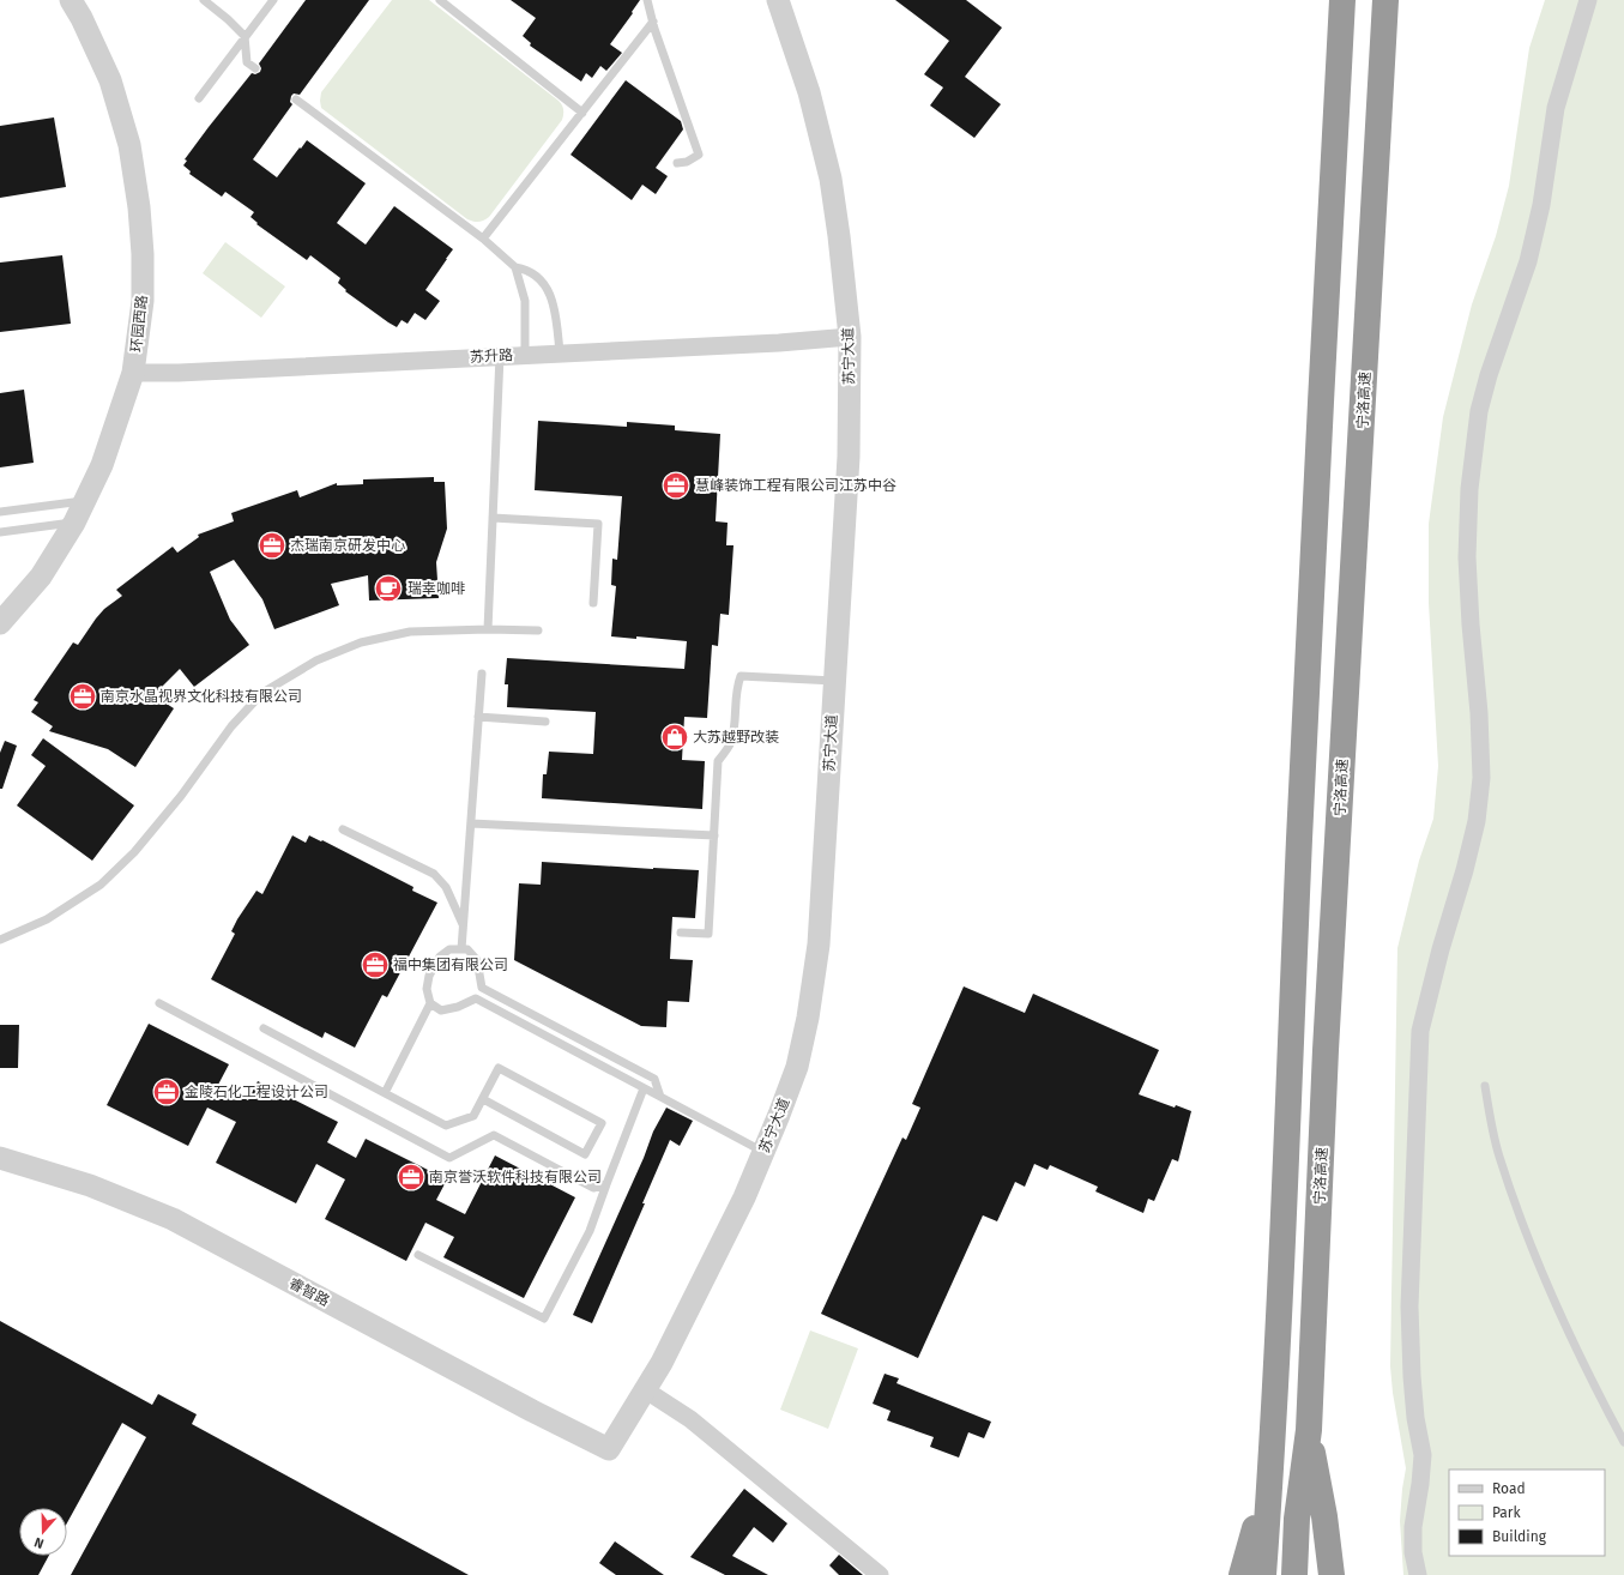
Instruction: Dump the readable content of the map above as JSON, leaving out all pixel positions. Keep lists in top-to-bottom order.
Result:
{
  "streets": {
    "highway": ["宁洛高速"],
    "street": [
      "环园西路",
      "苏升路",
      "苏宁大道",
      "睿智路"
    ]
  },
  "crossings": [
    ["环园西路", "苏升路"],
    ["苏升路", "苏宁大道"],
    ["苏宁大道", "睿智路"]
  ],
  "places": {
    "office": [
      "慧峰装饰工程有限公司江苏中谷",
      "杰瑞南京研发中心",
      "南京水晶视界文化科技有限公司",
      "福中集团有限公司",
      "金陵石化工程设计公司",
      "南京誉沃软件科技有限公司"
    ],
    "cafe": ["瑞幸咖啡"],
    "shop": ["大苏越野改装"]
  },
  "legend": ["Road", "Park", "Building"],
  "north": "bottom"
}
